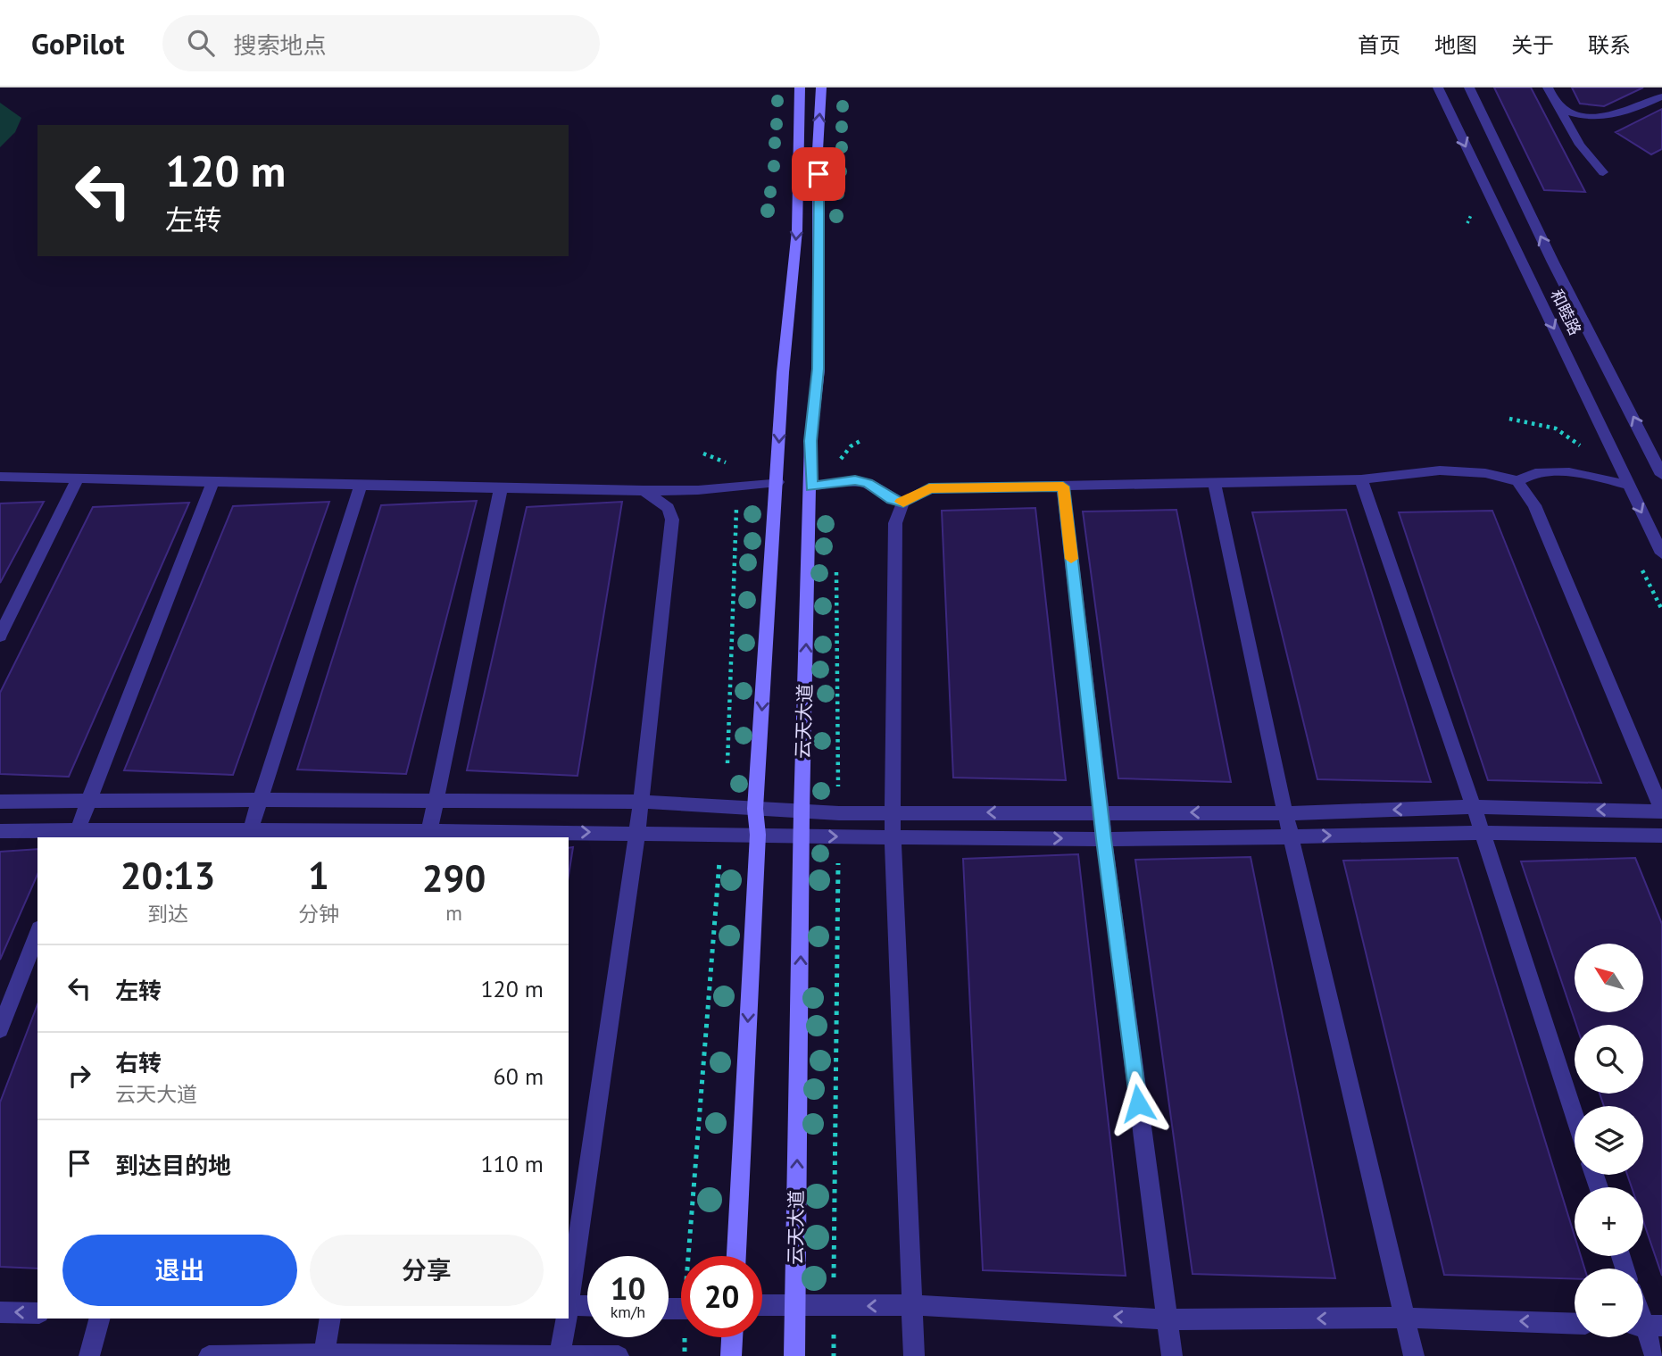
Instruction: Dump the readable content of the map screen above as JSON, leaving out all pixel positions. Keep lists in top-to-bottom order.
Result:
{
  "streets": {
    "main road": ["云天大道"],
    "street": ["和睦路"]
  },
  "north": "top left",
  "page": {
    "header": "GoPilot",
    "search": "搜索地点",
    "nav": [
      "首页",
      "地图",
      "关于",
      "联系"
    ],
    "turn": ["120 m", "左转"],
    "eta": [
      "20:13",
      "到达",
      "1",
      "分钟",
      "290",
      "m"
    ],
    "map_buttons": ["+", "−"],
    "list": [
      {
        "name": "左转",
        "value": "120 m"
      },
      {
        "name": "右转",
        "note": "云天大道",
        "value": "60 m"
      },
      {
        "name": "到达目的地",
        "value": "110 m"
      }
    ],
    "buttons": ["退出", "分享"],
    "speed": "10 km/h",
    "limit": "20"
  }
}
